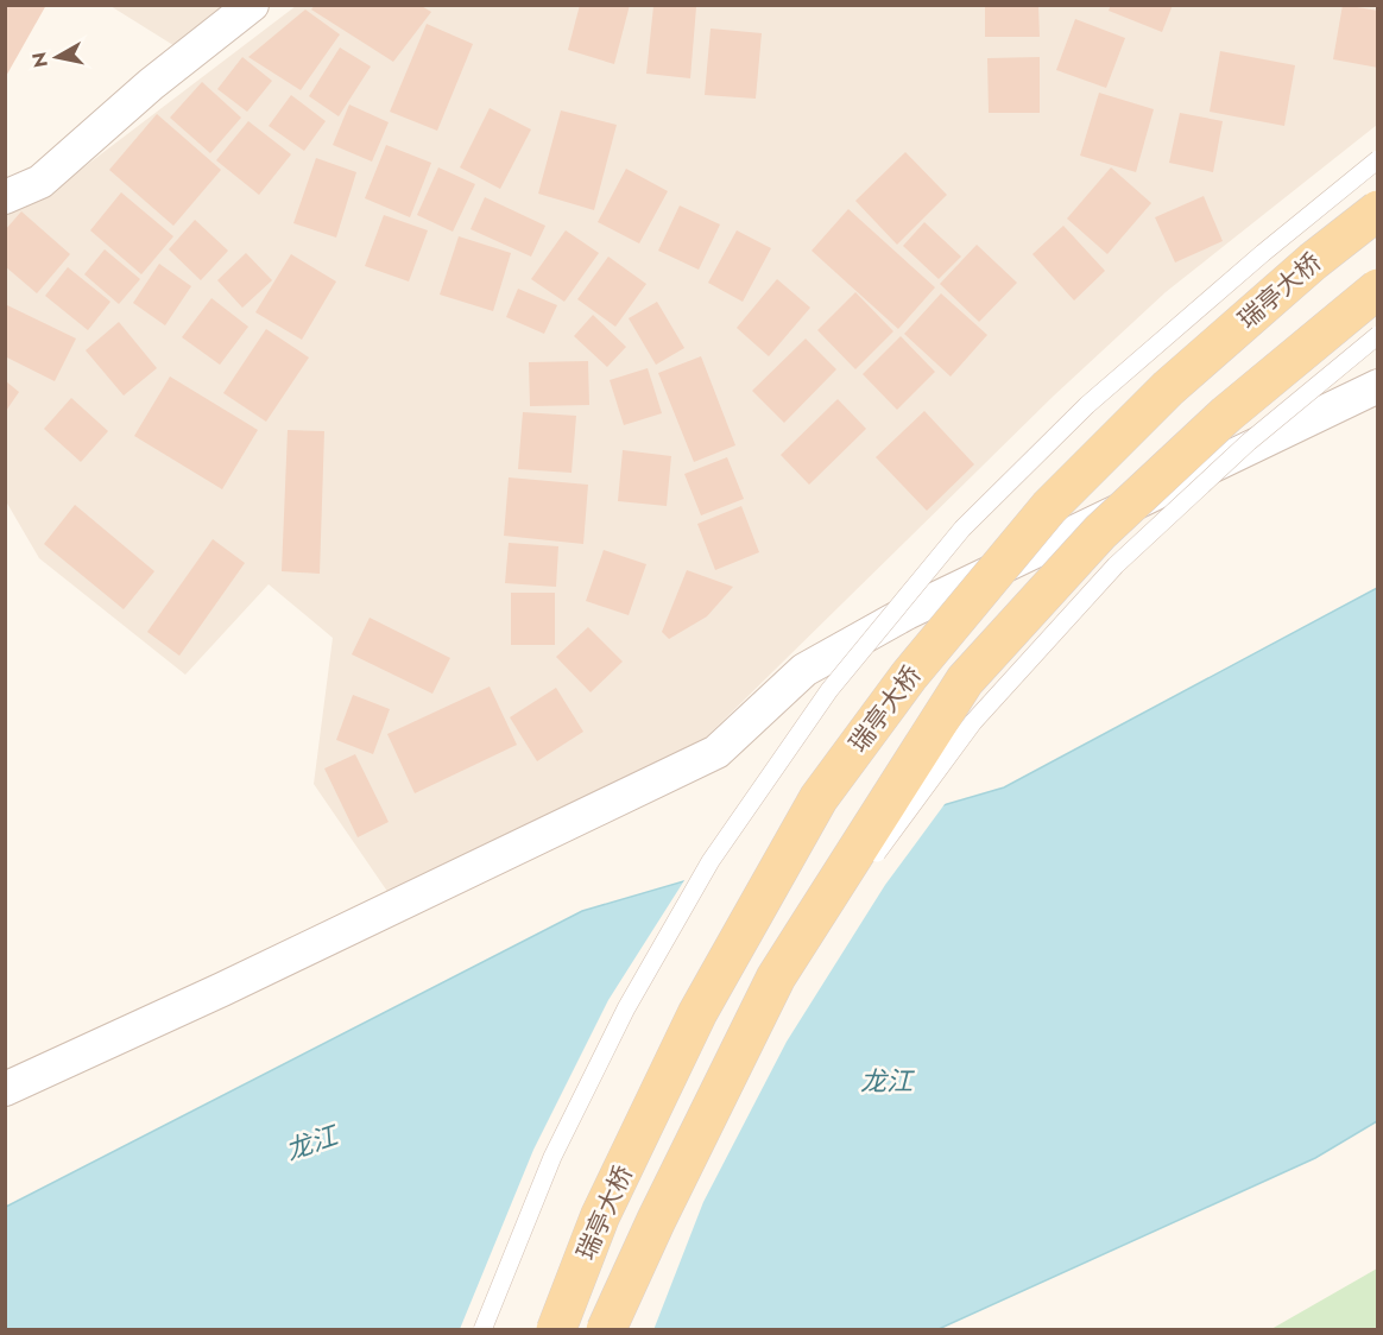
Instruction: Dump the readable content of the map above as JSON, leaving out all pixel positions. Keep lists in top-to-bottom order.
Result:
{
  "streets": {
    "main road": ["瑞亭大桥"]
  },
  "water": ["龙江"],
  "north": "left"
}
